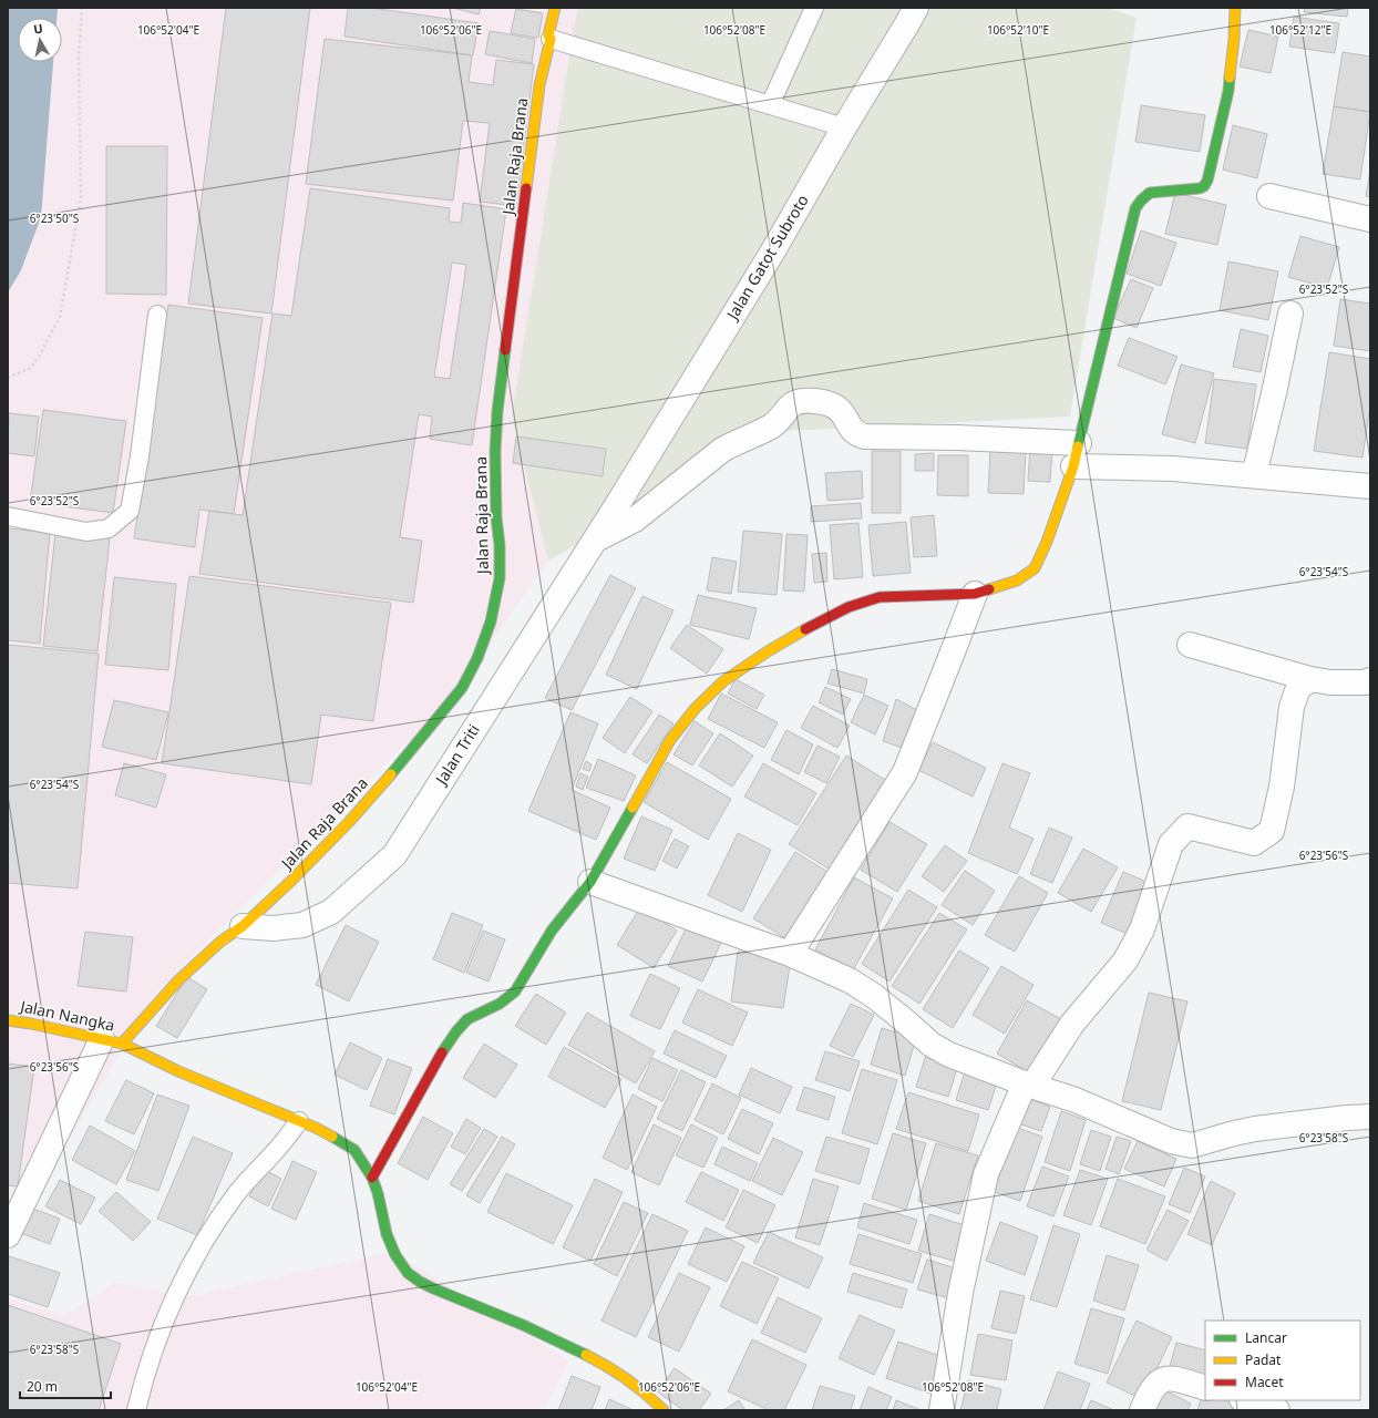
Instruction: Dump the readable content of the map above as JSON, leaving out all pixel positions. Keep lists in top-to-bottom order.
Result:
{
  "streets": {
    "street": [
      "Jalan Raja Brana",
      "Jalan Gatot Subroto",
      "Jalan Triti",
      "Jalan Nangka"
    ]
  },
  "crossings": [
    ["Jalan Raja Brana", "Jalan Triti"],
    ["Jalan Raja Brana", "Jalan Nangka"],
    ["Jalan Gatot Subroto", "Jalan Triti"]
  ],
  "legend": ["Lancar", "Padat", "Macet"],
  "scale_bar": "20 m",
  "north": "top",
  "coordinates": [
    "106°52'12\"E",
    "106°52'04\"E",
    "106°52'06\"E",
    "106°52'08\"E",
    "106°52'10\"E",
    "6°23'50\"S",
    "6°23'52\"S",
    "6°23'54\"S",
    "6°23'56\"S",
    "6°23'58\"S"
  ]
}
